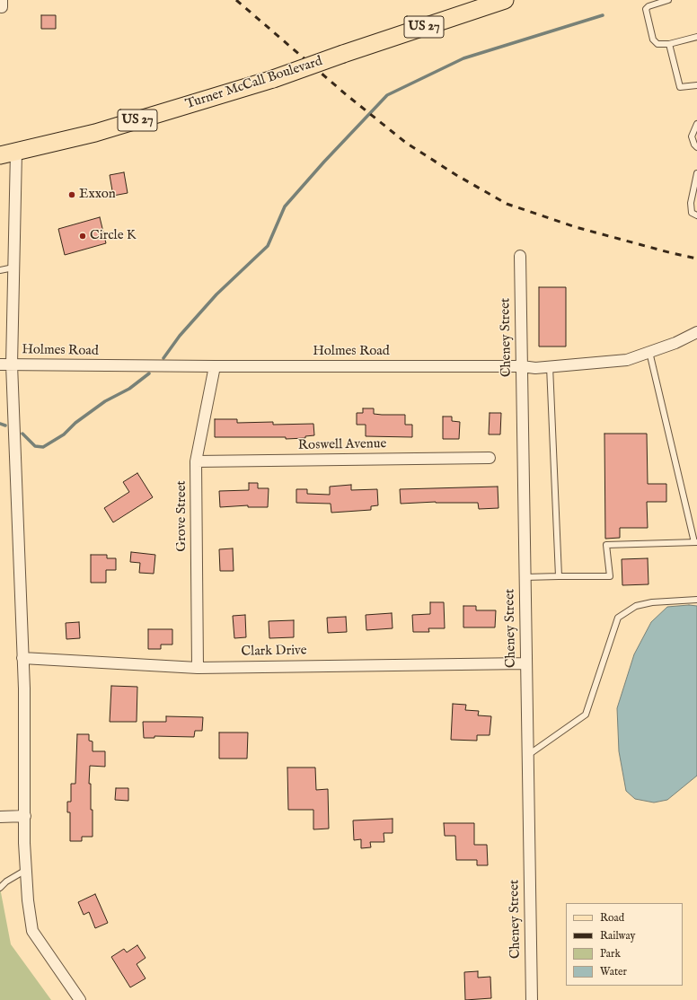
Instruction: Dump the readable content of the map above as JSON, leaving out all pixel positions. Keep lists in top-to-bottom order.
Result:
{
  "streets": {
    "main road": ["US 27", "Turner McCall Boulevard"],
    "street": [
      "Cheney Street",
      "Holmes Road",
      "Roswell Avenue",
      "Grove Street",
      "Clark Drive"
    ]
  },
  "crossings": [
    ["Cheney Street", "Holmes Road"],
    ["Cheney Street", "Clark Drive"],
    ["Holmes Road", "Grove Street"],
    ["Roswell Avenue", "Grove Street"],
    ["Grove Street", "Clark Drive"]
  ],
  "places": ["Exxon", "Circle K"],
  "legend": [
    "Road",
    "Railway",
    "Park",
    "Water"
  ]
}
